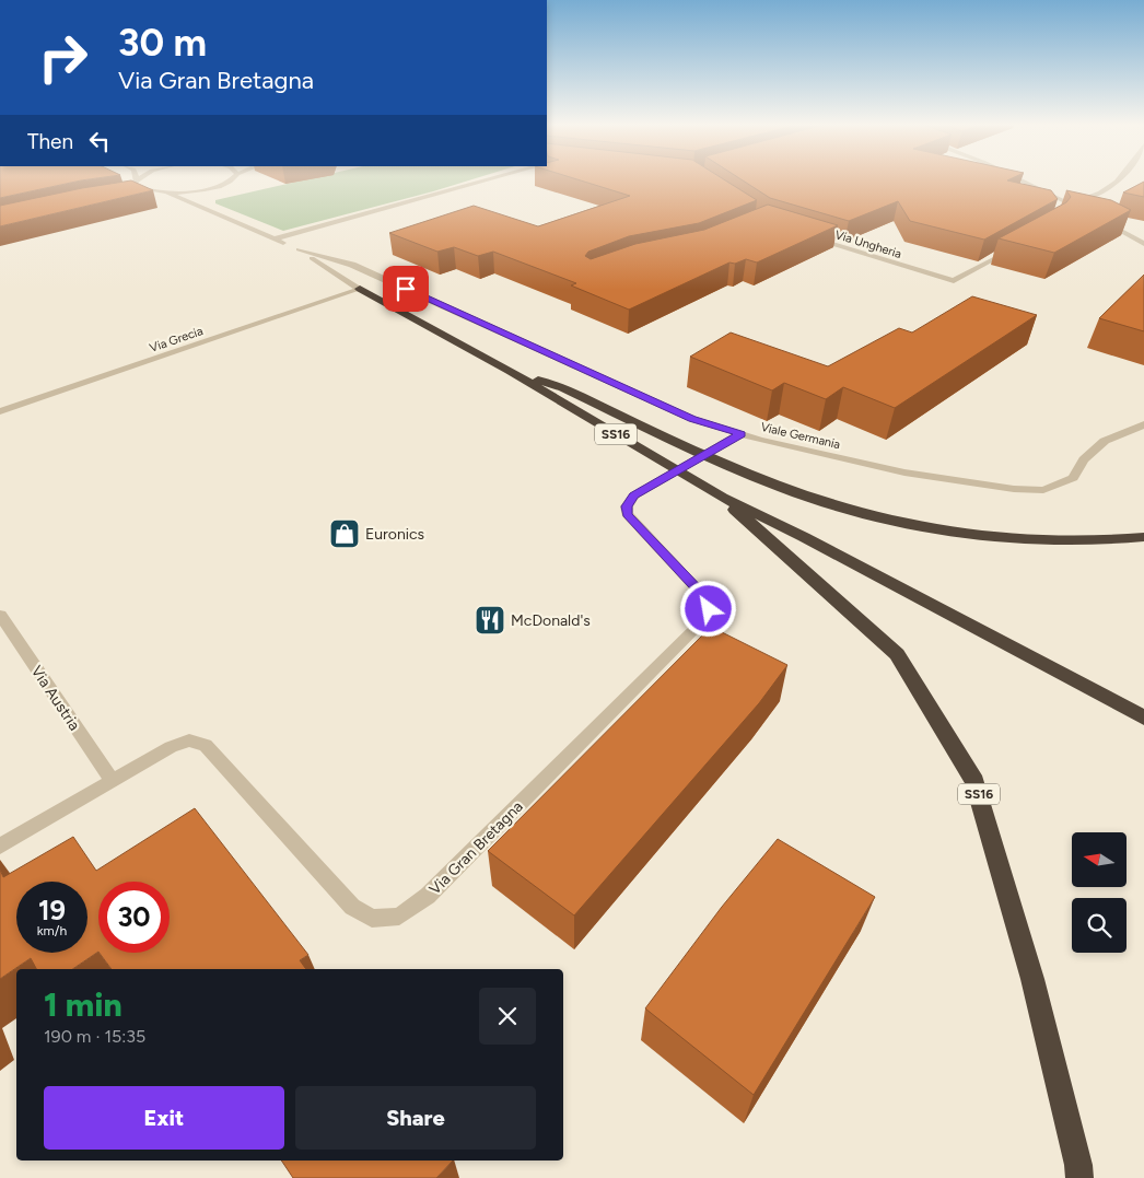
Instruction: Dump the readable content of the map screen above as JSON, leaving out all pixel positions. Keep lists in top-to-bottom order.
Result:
{
  "streets": {
    "highway": ["SS16"],
    "street": [
      "Via Ungheria",
      "Via Grecia",
      "Viale Germania",
      "Via Austria",
      "Via Gran Bretagna"
    ]
  },
  "crossings": [
    ["Via Grecia", "SS16"],
    ["Via Grecia", "Viale Germania"],
    ["SS16", "Viale Germania"],
    ["Viale Germania", "Via Gran Bretagna"],
    ["Via Austria", "Via Gran Bretagna"]
  ],
  "places": {
    "shop": ["Euronics"],
    "restaurant": ["McDonald's"]
  },
  "north": "left",
  "page": {
    "turn": ["30 m", "Via Gran Bretagna"],
    "then": "Then",
    "speed": "19 km/h",
    "limit": "30",
    "heading": ["1 min", "190 m · 15:35"],
    "buttons": ["Exit", "Share"]
  }
}
